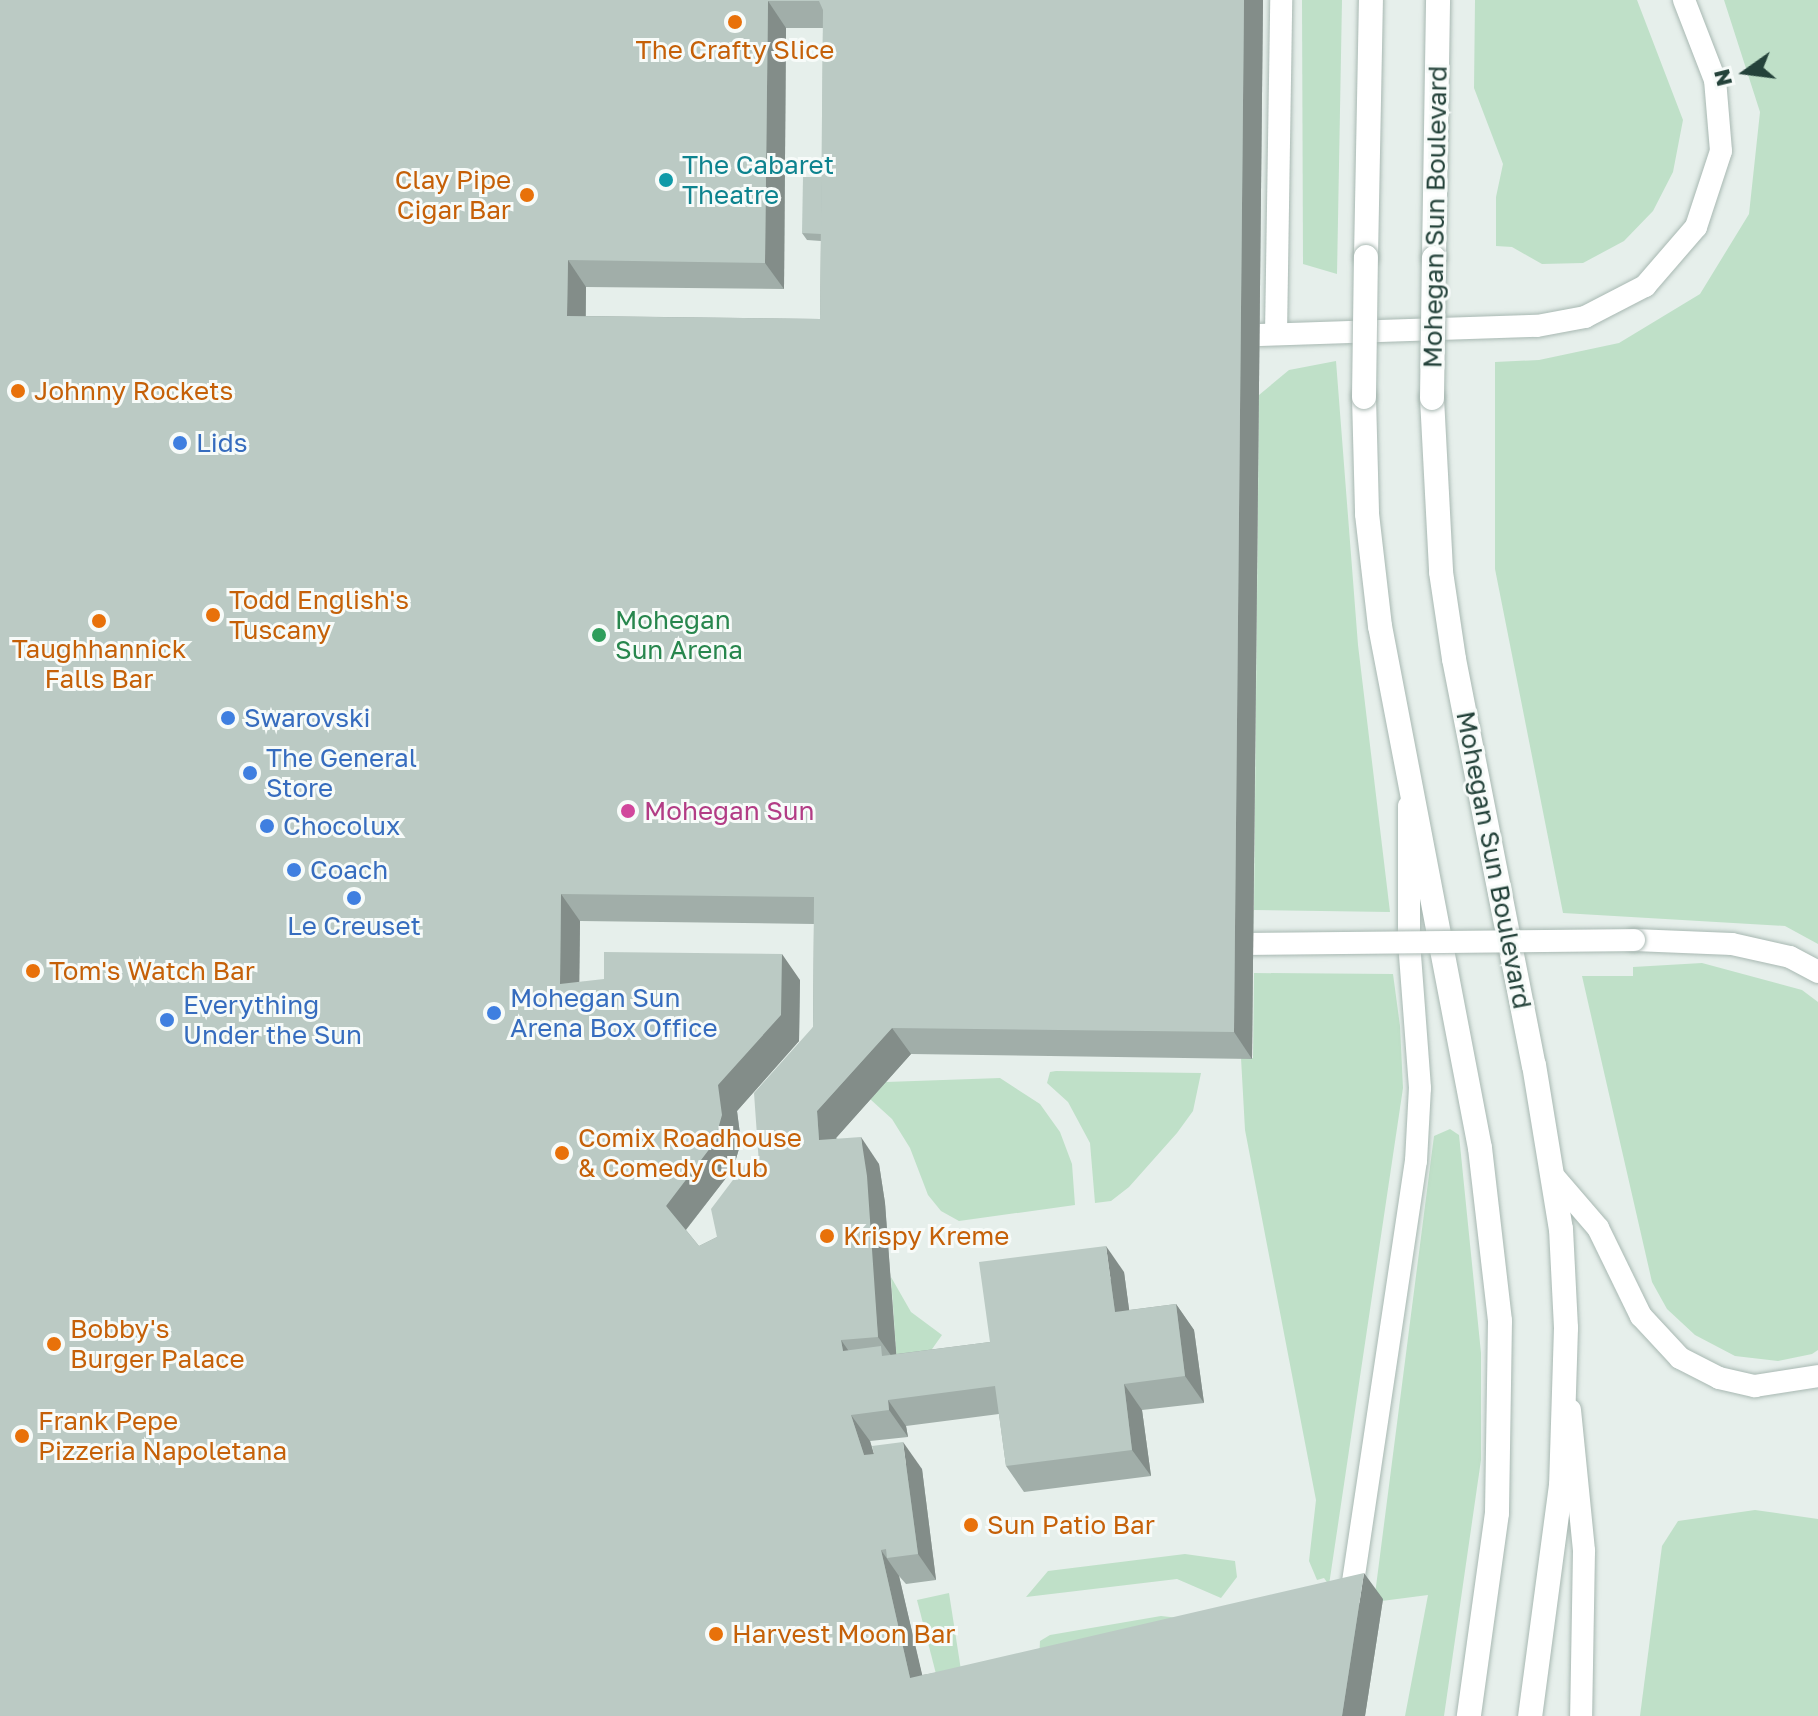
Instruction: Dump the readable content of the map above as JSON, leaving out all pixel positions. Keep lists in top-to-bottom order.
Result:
{
  "streets": {
    "main road": ["Mohegan Sun Boulevard"]
  },
  "places": [
    "The Crafty Slice",
    "The Cabaret Theatre",
    "Clay Pipe Cigar Bar",
    "Johnny Rockets",
    "Lids",
    "Todd English's Tuscany",
    "Taughhannick Falls Bar",
    "Mohegan Sun Arena",
    "Swarovski",
    "The General Store",
    "Mohegan Sun",
    "Chocolux",
    "Coach",
    "Le Creuset",
    "Tom's Watch Bar",
    "Mohegan Sun Arena Box Office",
    "Everything Under the Sun",
    "Comix Roadhouse & Comedy Club",
    "Krispy Kreme",
    "Bobby's Burger Palace",
    "Frank Pepe Pizzeria Napoletana",
    "Sun Patio Bar",
    "Harvest Moon Bar"
  ],
  "north": "left"
}
